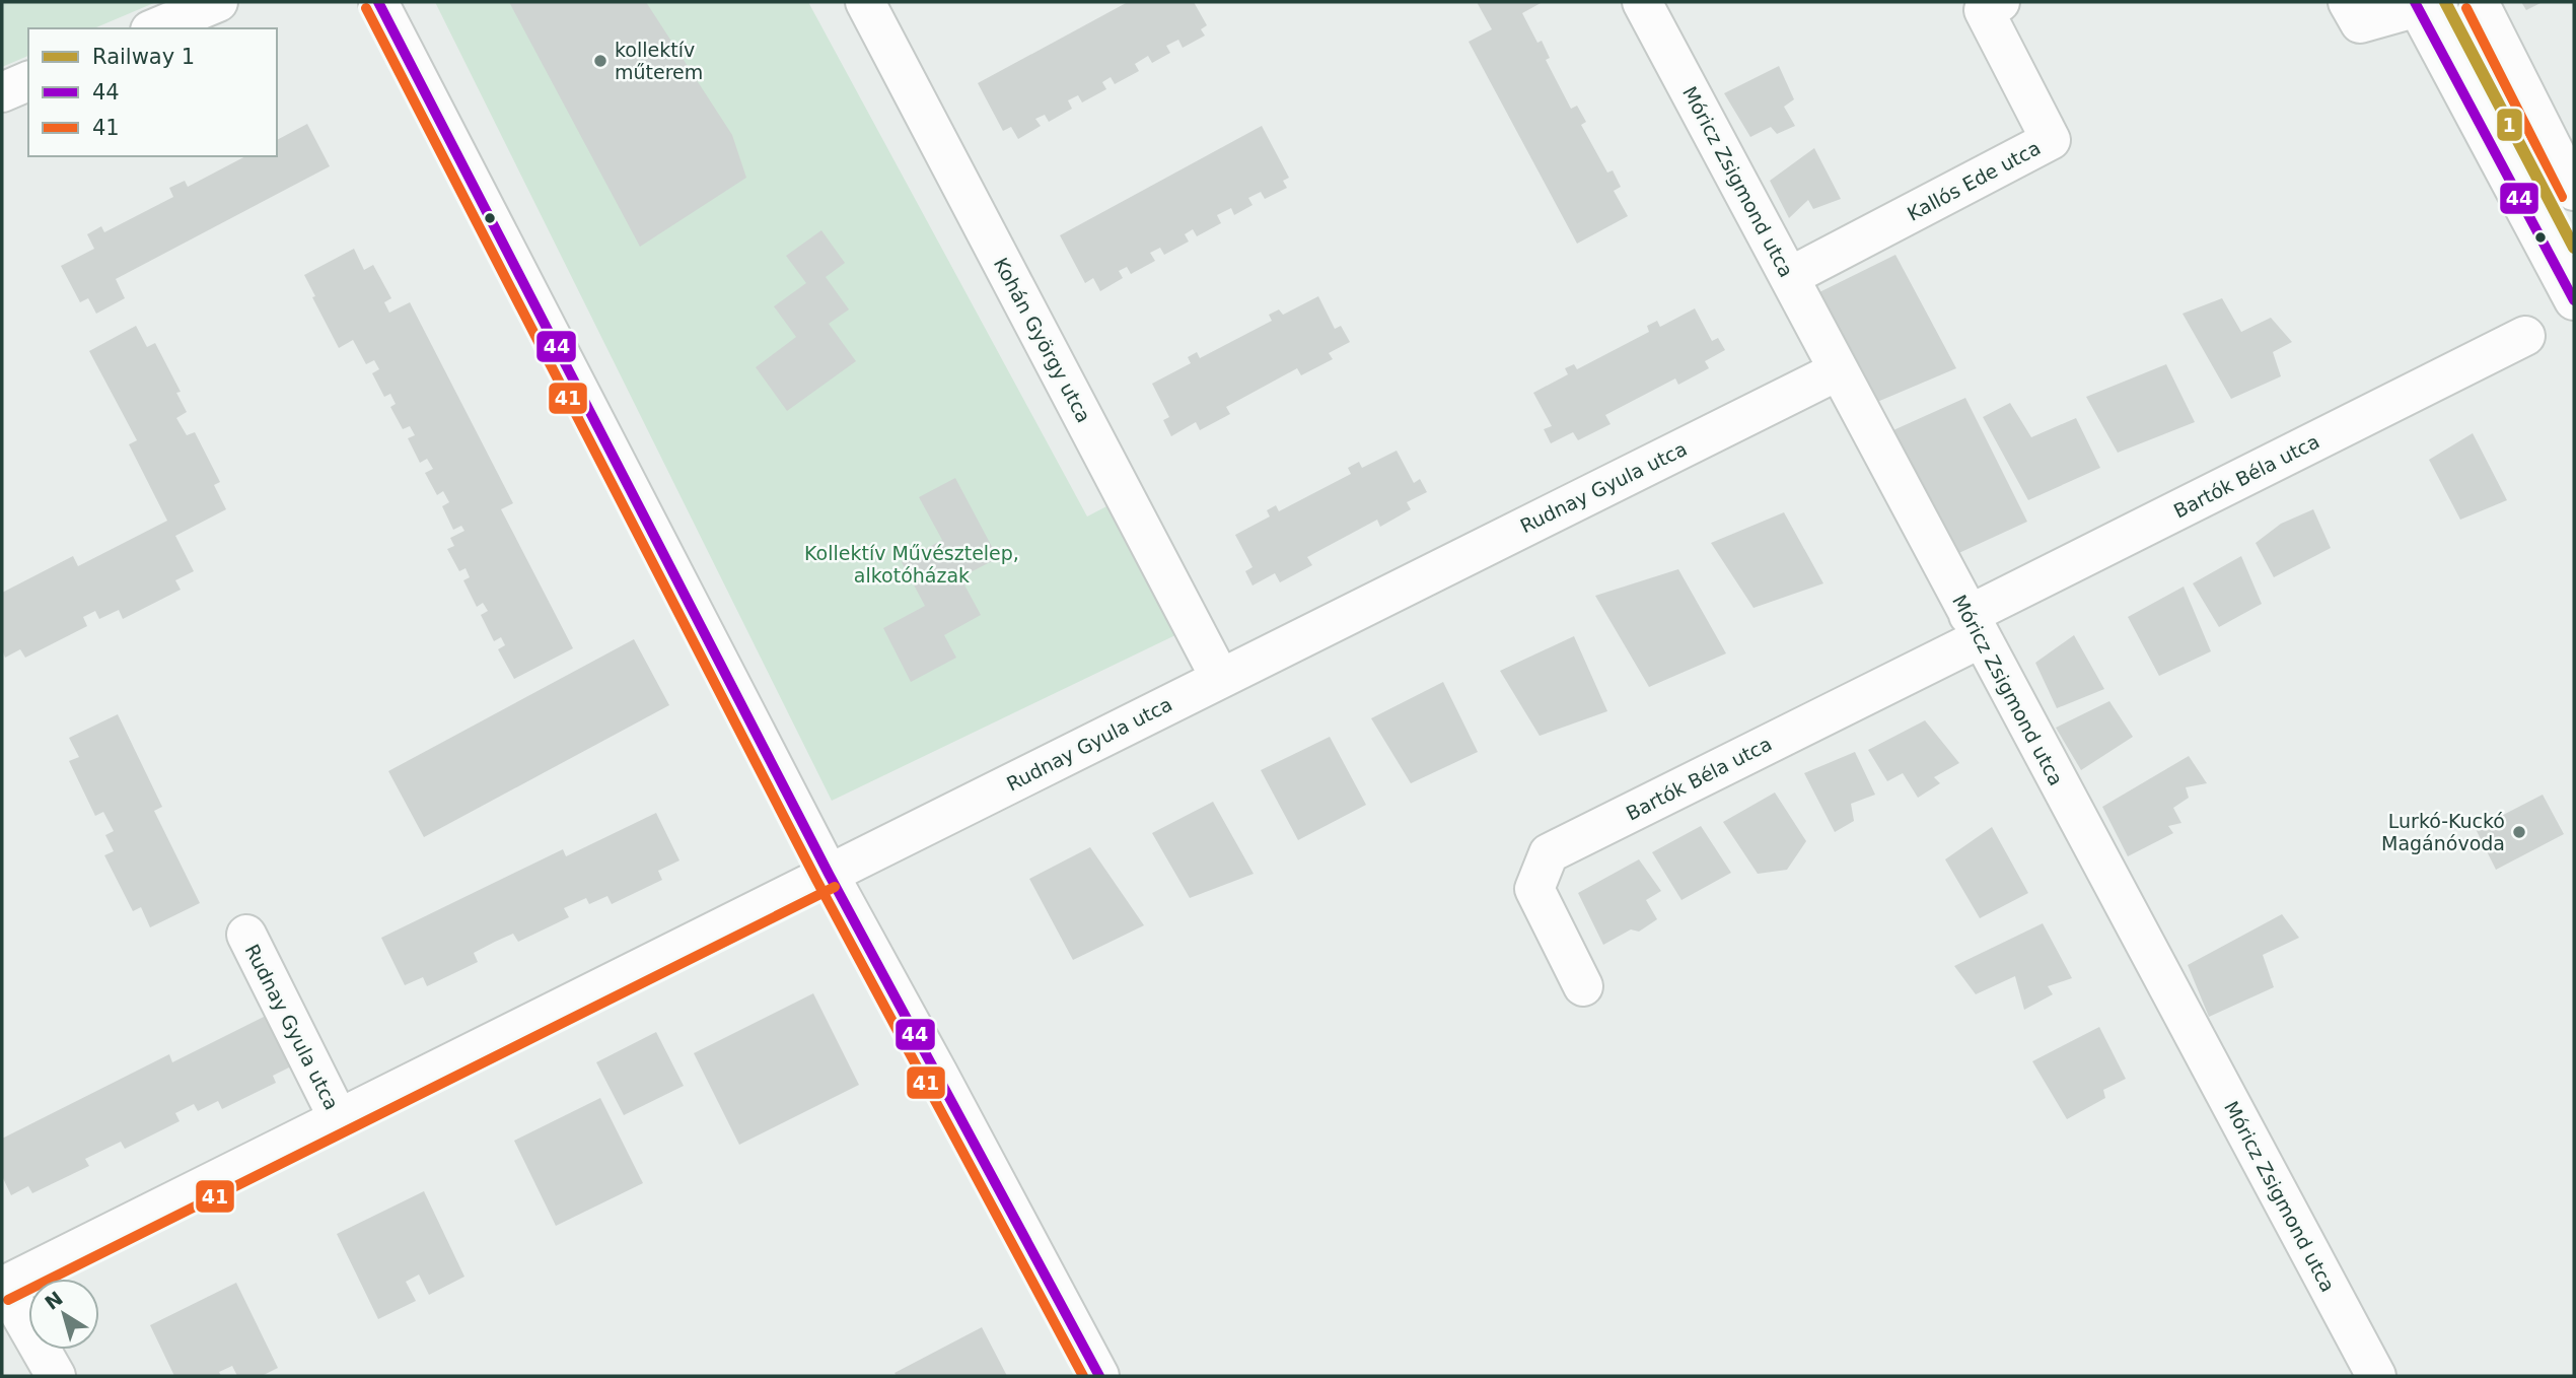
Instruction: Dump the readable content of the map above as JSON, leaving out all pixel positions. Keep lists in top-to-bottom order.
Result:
{
  "streets": {
    "street": [
      "Kallós Ede utca",
      "Móricz Zsigmond utca",
      "Kohán György utca",
      "Bartók Béla utca",
      "Rudnay Gyula utca"
    ]
  },
  "crossings": [
    ["Kallós Ede utca", "Móricz Zsigmond utca"],
    ["Móricz Zsigmond utca", "Bartók Béla utca"],
    ["Móricz Zsigmond utca", "Rudnay Gyula utca"],
    ["Kohán György utca", "Rudnay Gyula utca"]
  ],
  "parks": ["Kollektív Művésztelep, alkotóházak"],
  "places": ["kollektív műterem", "Lurkó-Kuckó Magánóvoda"],
  "lines": ["rail line 1", "transit line 44", "transit line 41"],
  "legend": ["Railway 1", "44", "41"],
  "north": "top left"
}
